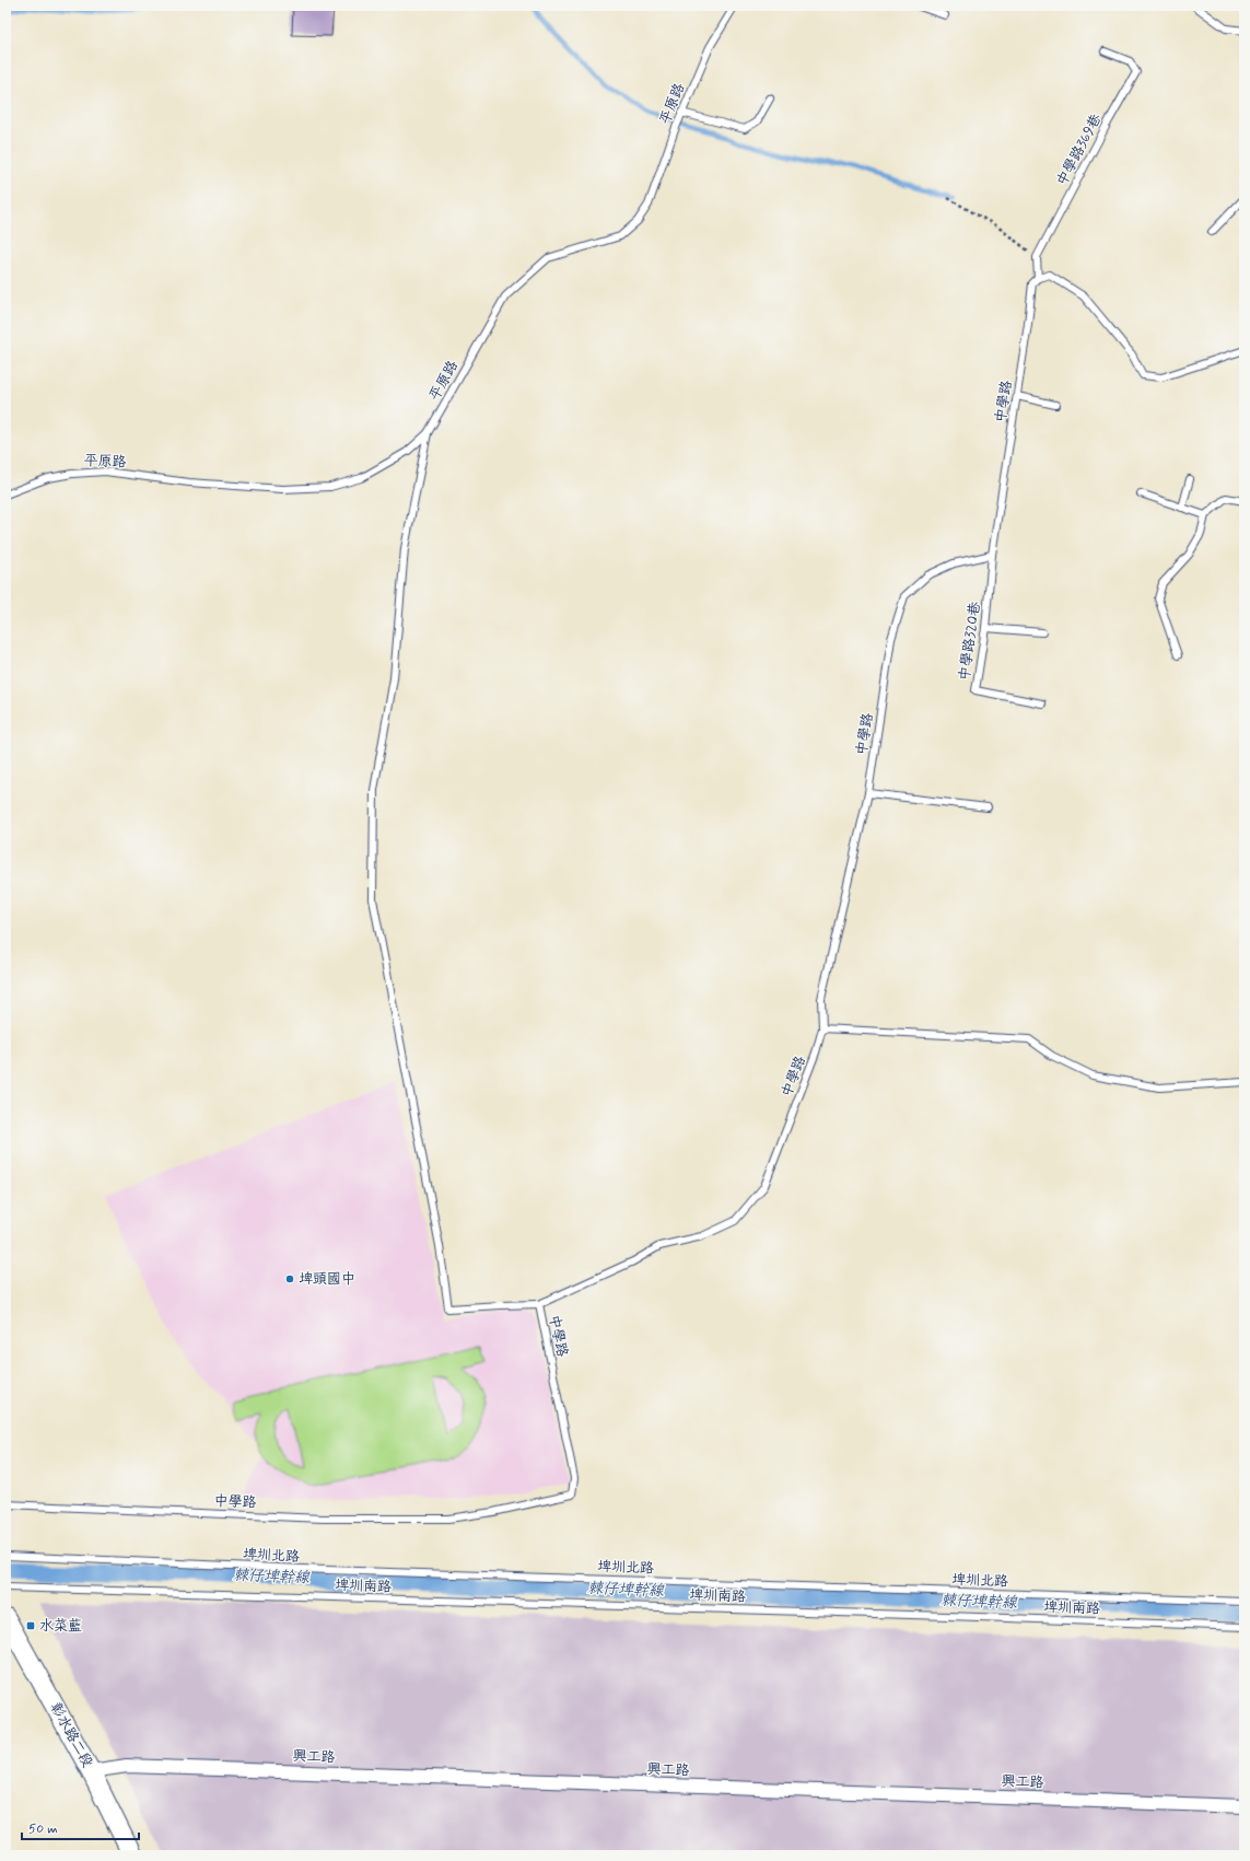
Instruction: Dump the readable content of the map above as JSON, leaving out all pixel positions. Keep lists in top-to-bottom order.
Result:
{
  "streets": {
    "main road": ["彰水路二段"],
    "street": ["興工路"],
    "lane": [
      "平原路",
      "中學路369巷",
      "中學路",
      "中學路320巷",
      "埤圳北路",
      "埤圳南路"
    ]
  },
  "crossings": [
    ["中學路", "中學路320巷"],
    ["彰水路二段", "興工路"]
  ],
  "water": ["棘仔埤幹線"],
  "places": {
    "other": ["埤頭國中"],
    "transit": ["水菜藍"]
  },
  "scale_bar": "50 m"
}
